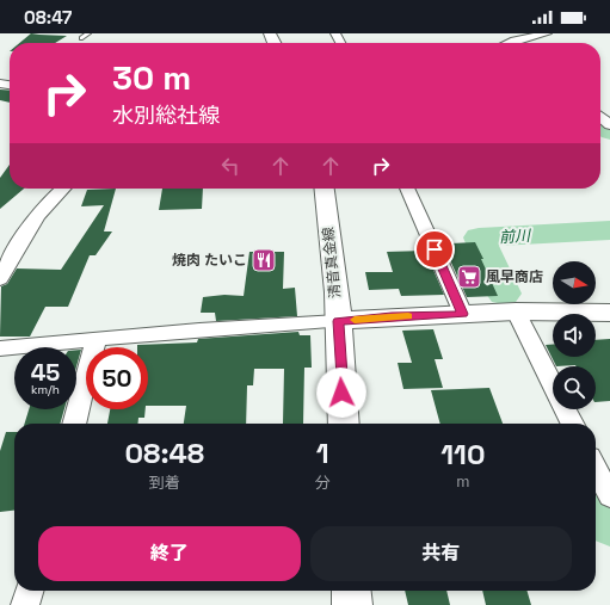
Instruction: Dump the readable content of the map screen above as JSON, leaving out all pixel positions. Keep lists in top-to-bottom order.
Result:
{
  "streets": {
    "main road": ["清音真金線"]
  },
  "water": ["前川"],
  "places": {
    "restaurant": ["焼肉 たいこ"],
    "supermarket": ["風早商店"]
  },
  "north": "right",
  "page": {
    "status": "08:47",
    "turn": ["30 m", "水別総社線"],
    "speed": "45 km/h",
    "limit": "50",
    "eta": [
      "08:48",
      "到着",
      "1",
      "分",
      "110",
      "m"
    ],
    "buttons": ["終了", "共有"]
  }
}
